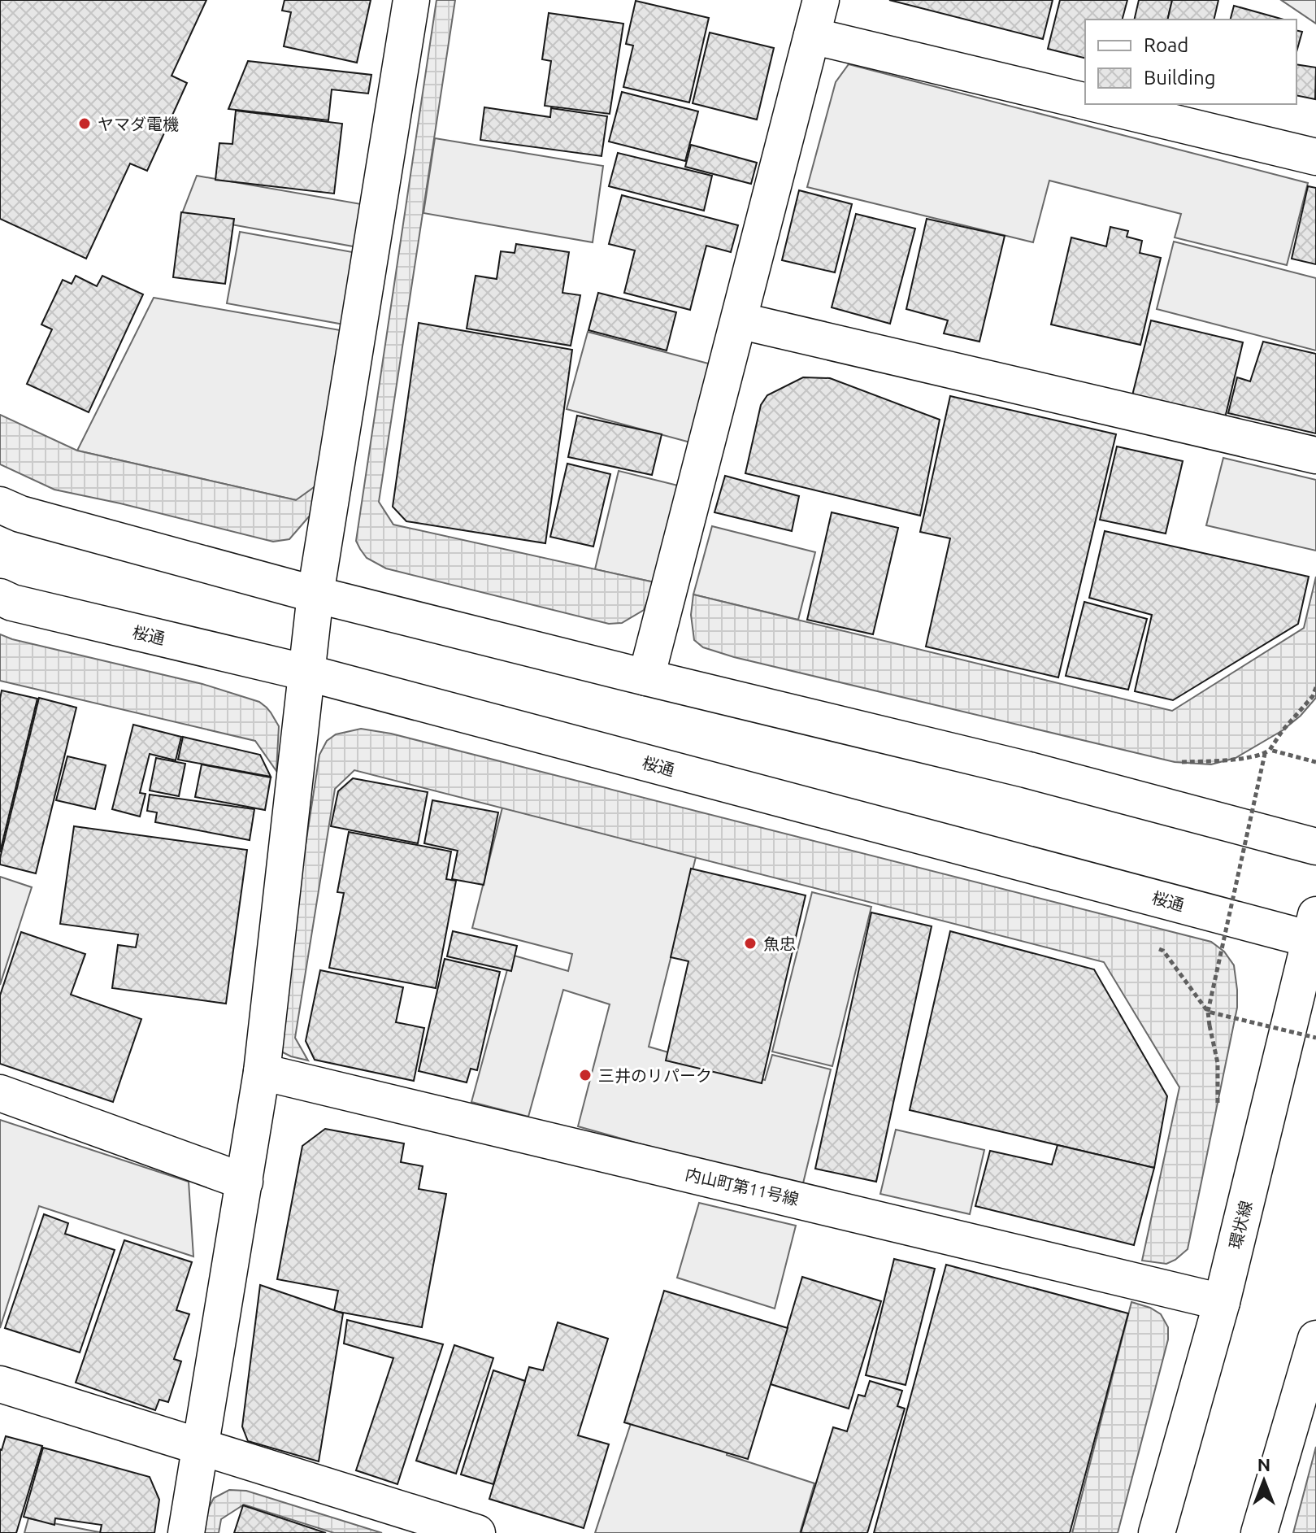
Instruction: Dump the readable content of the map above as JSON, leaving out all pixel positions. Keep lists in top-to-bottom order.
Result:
{
  "streets": {
    "street": ["桜通", "内山町第11号線", "環状線"]
  },
  "crossings": [
    ["桜通", "環状線"],
    ["内山町第11号線", "環状線"]
  ],
  "places": ["ヤマダ電機", "魚忠", "三井のリパーク"],
  "legend": ["Road", "Building"],
  "north": "top"
}
